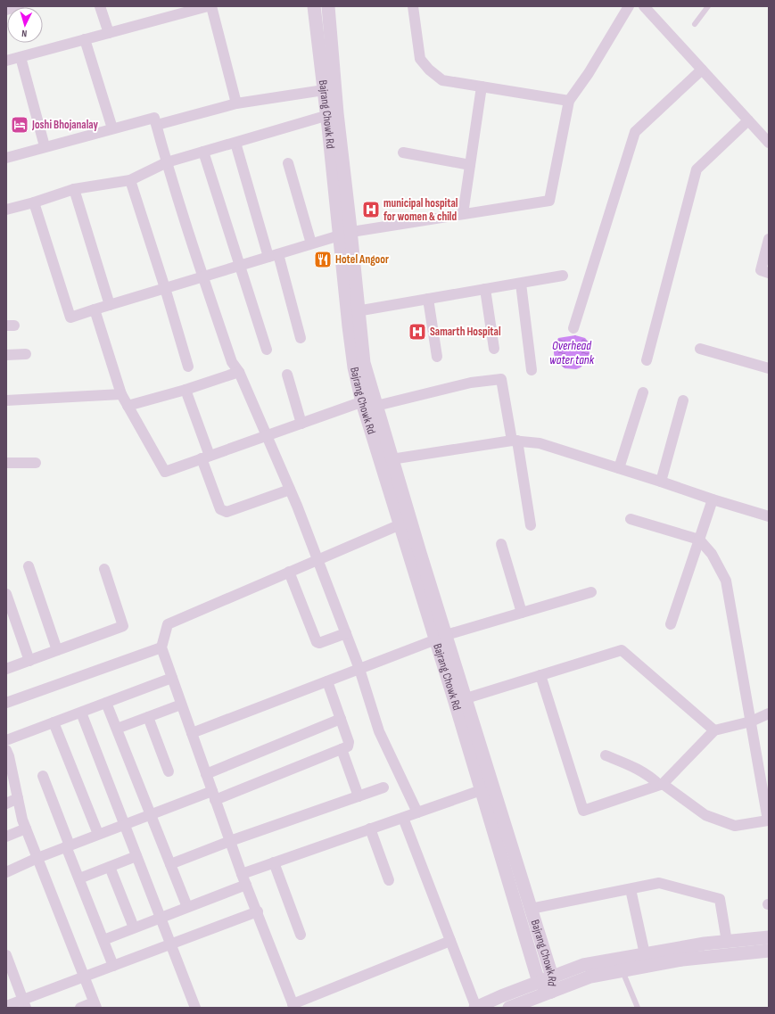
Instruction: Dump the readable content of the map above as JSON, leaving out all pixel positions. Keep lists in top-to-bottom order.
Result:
{
  "streets": {
    "street": ["Bajrang Chowk Rd"]
  },
  "water": ["Overhead water tank"],
  "places": {
    "hotel": ["Joshi Bhojanalay"],
    "hospital": ["municipal hospital for women & child", "Samarth Hospital"],
    "restaurant": ["Hotel Angoor"]
  },
  "north": "bottom"
}
